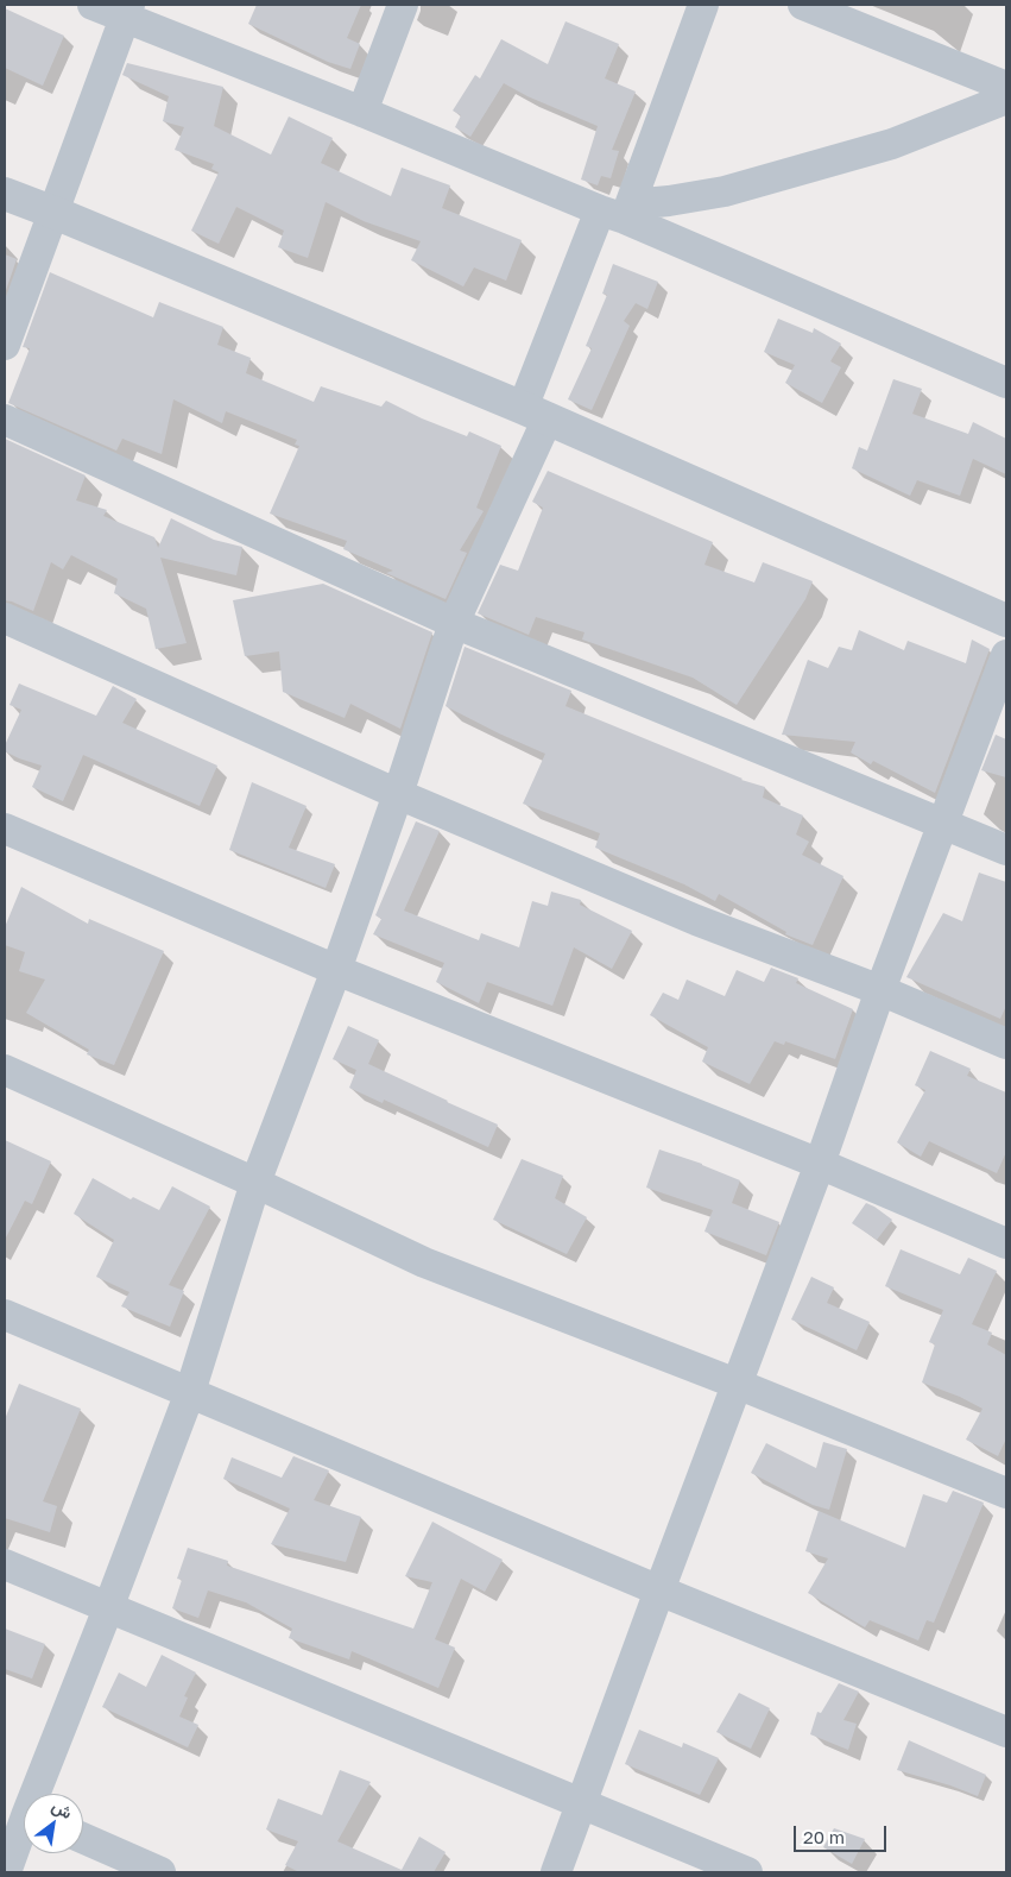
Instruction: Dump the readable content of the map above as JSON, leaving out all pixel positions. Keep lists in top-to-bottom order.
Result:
{
  "scale_bar": "20 m",
  "north": "top right"
}
